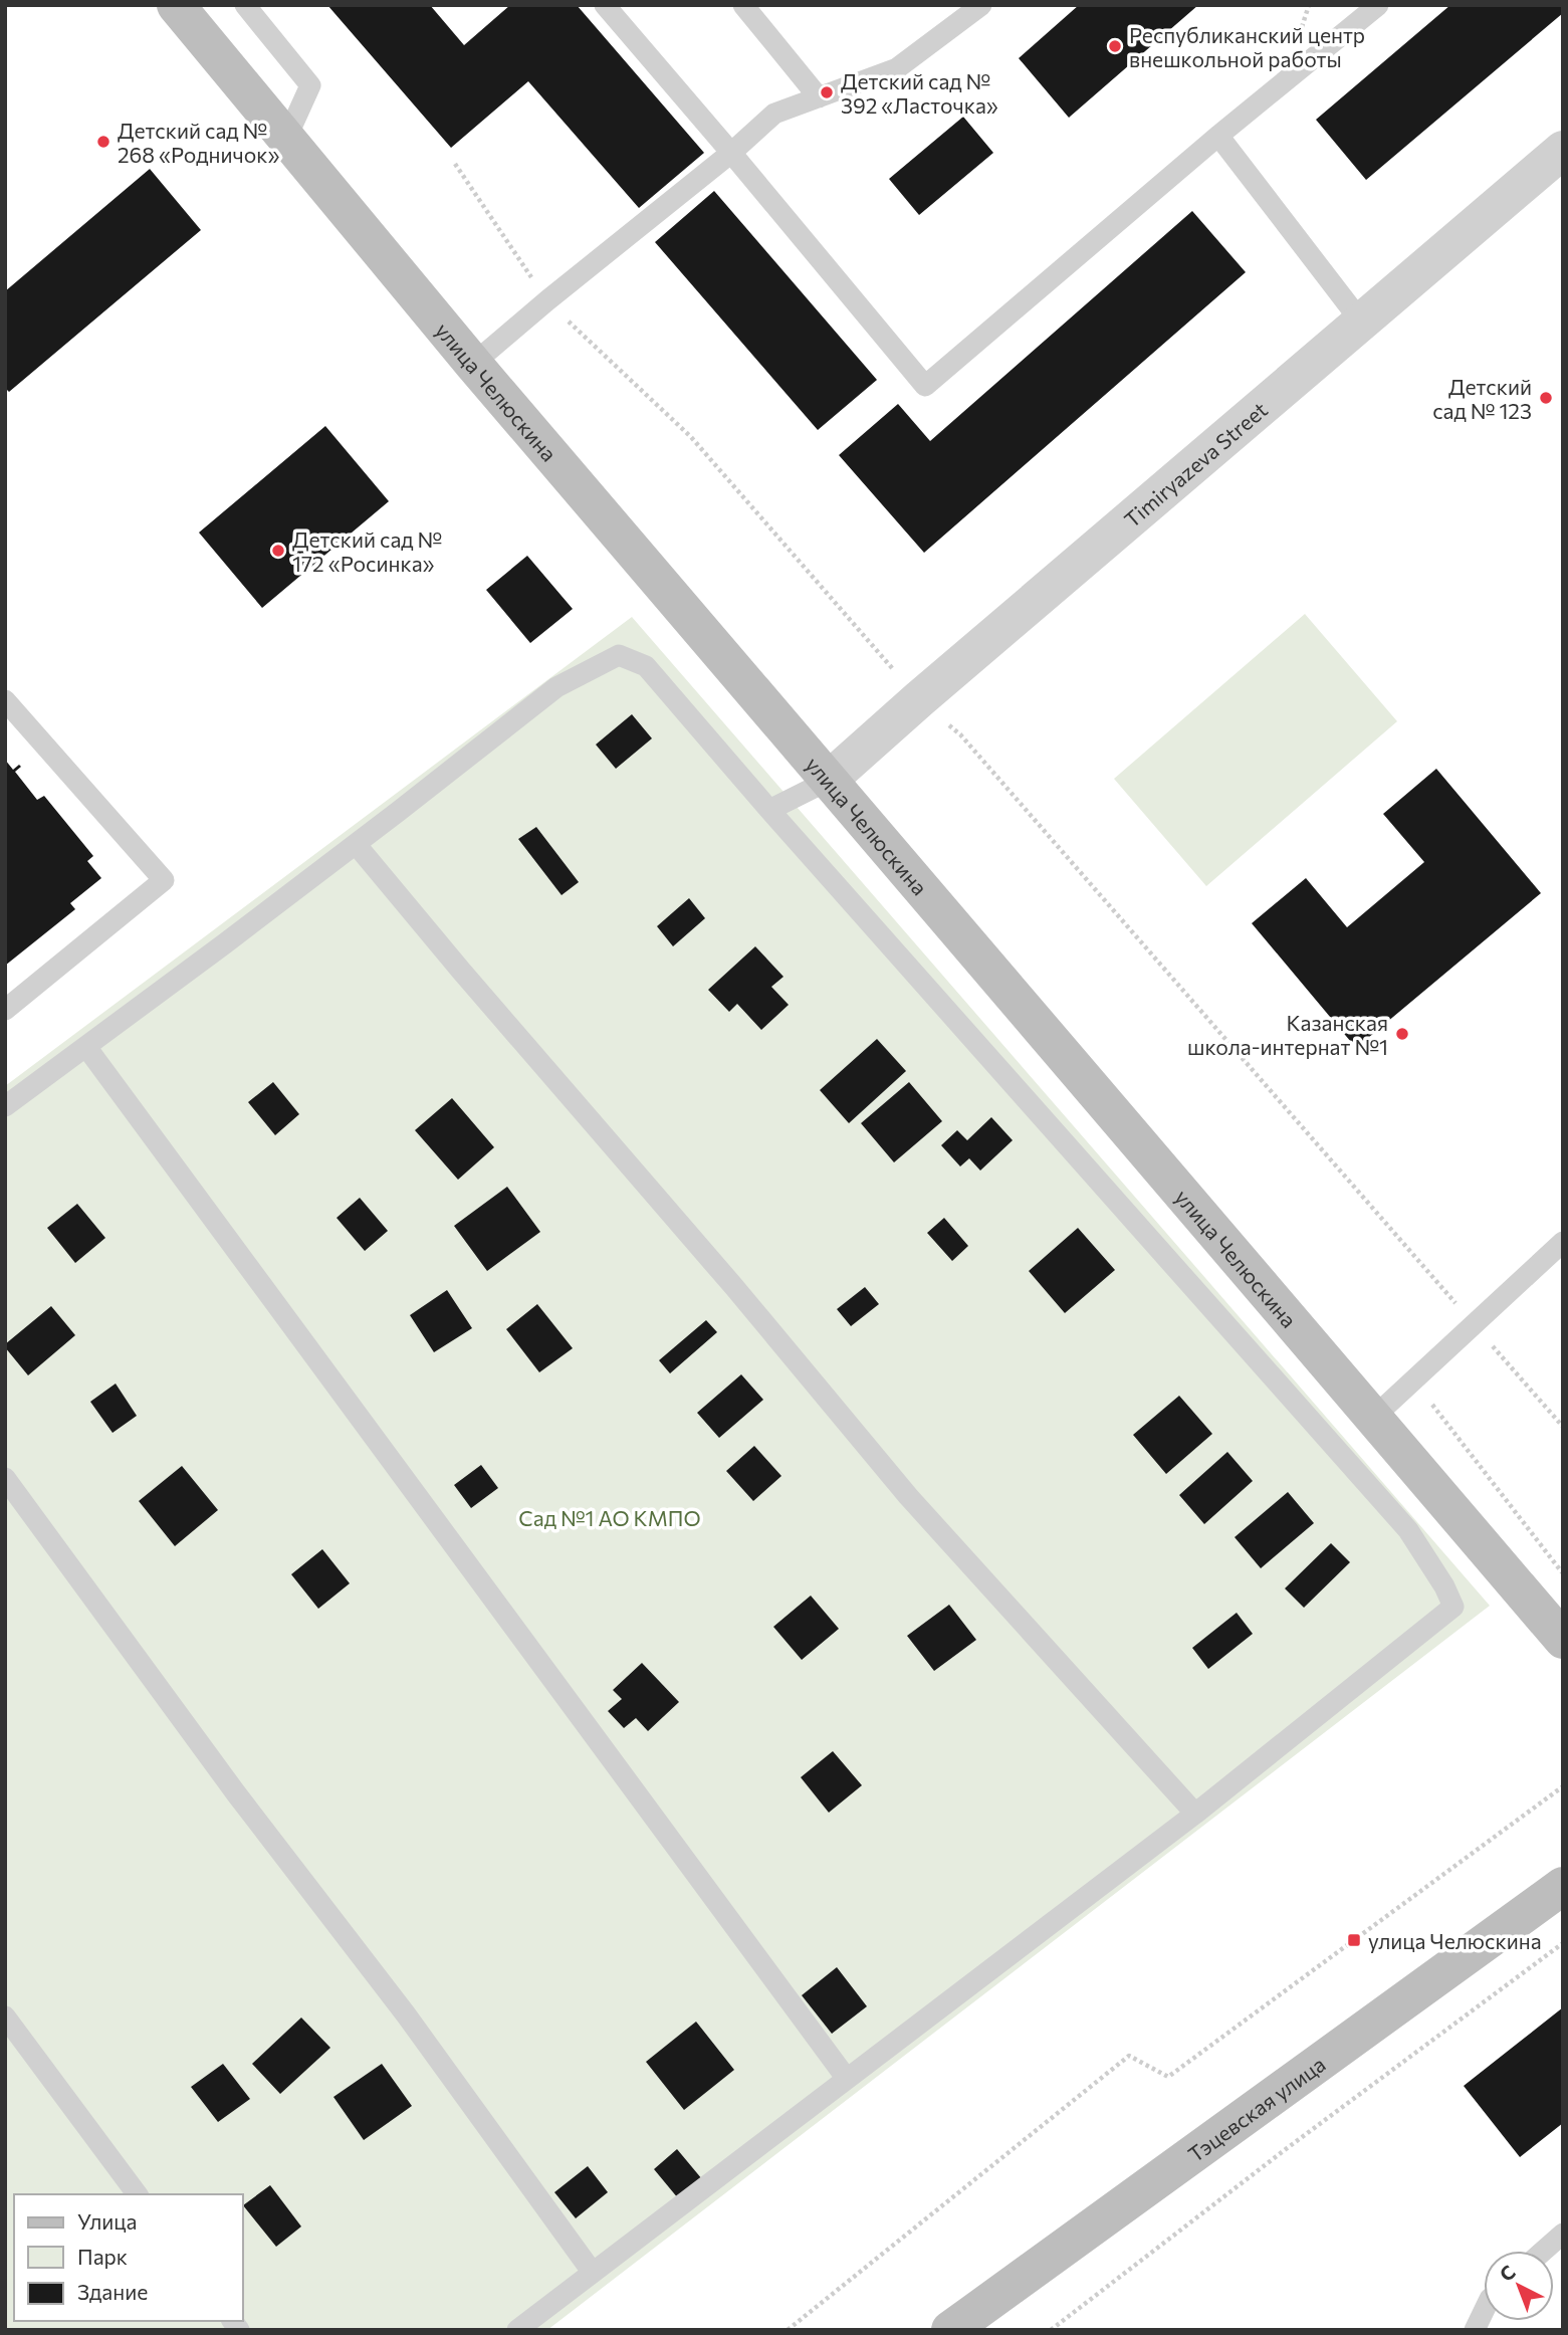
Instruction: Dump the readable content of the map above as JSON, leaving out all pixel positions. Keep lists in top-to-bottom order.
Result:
{
  "streets": {
    "main road": ["улица Челюскина", "Тэцевская улица"],
    "street": ["Timiryazeva Street"]
  },
  "crossings": [
    ["улица Челюскина", "Timiryazeva Street"]
  ],
  "parks": ["Сад №1 АО КМПО"],
  "places": {
    "other": [
      "Республиканский центр внешкольной работы",
      "Детский сад № 392 «Ласточка»",
      "Детский сад № 268 «Родничок»",
      "Детский сад № 123",
      "Детский сад № 172 «Росинка»",
      "Казанская школа-интернат №1"
    ],
    "transit": ["улица Челюскина"]
  },
  "legend": ["Улица", "Парк", "Здание"],
  "north": "top left"
}
